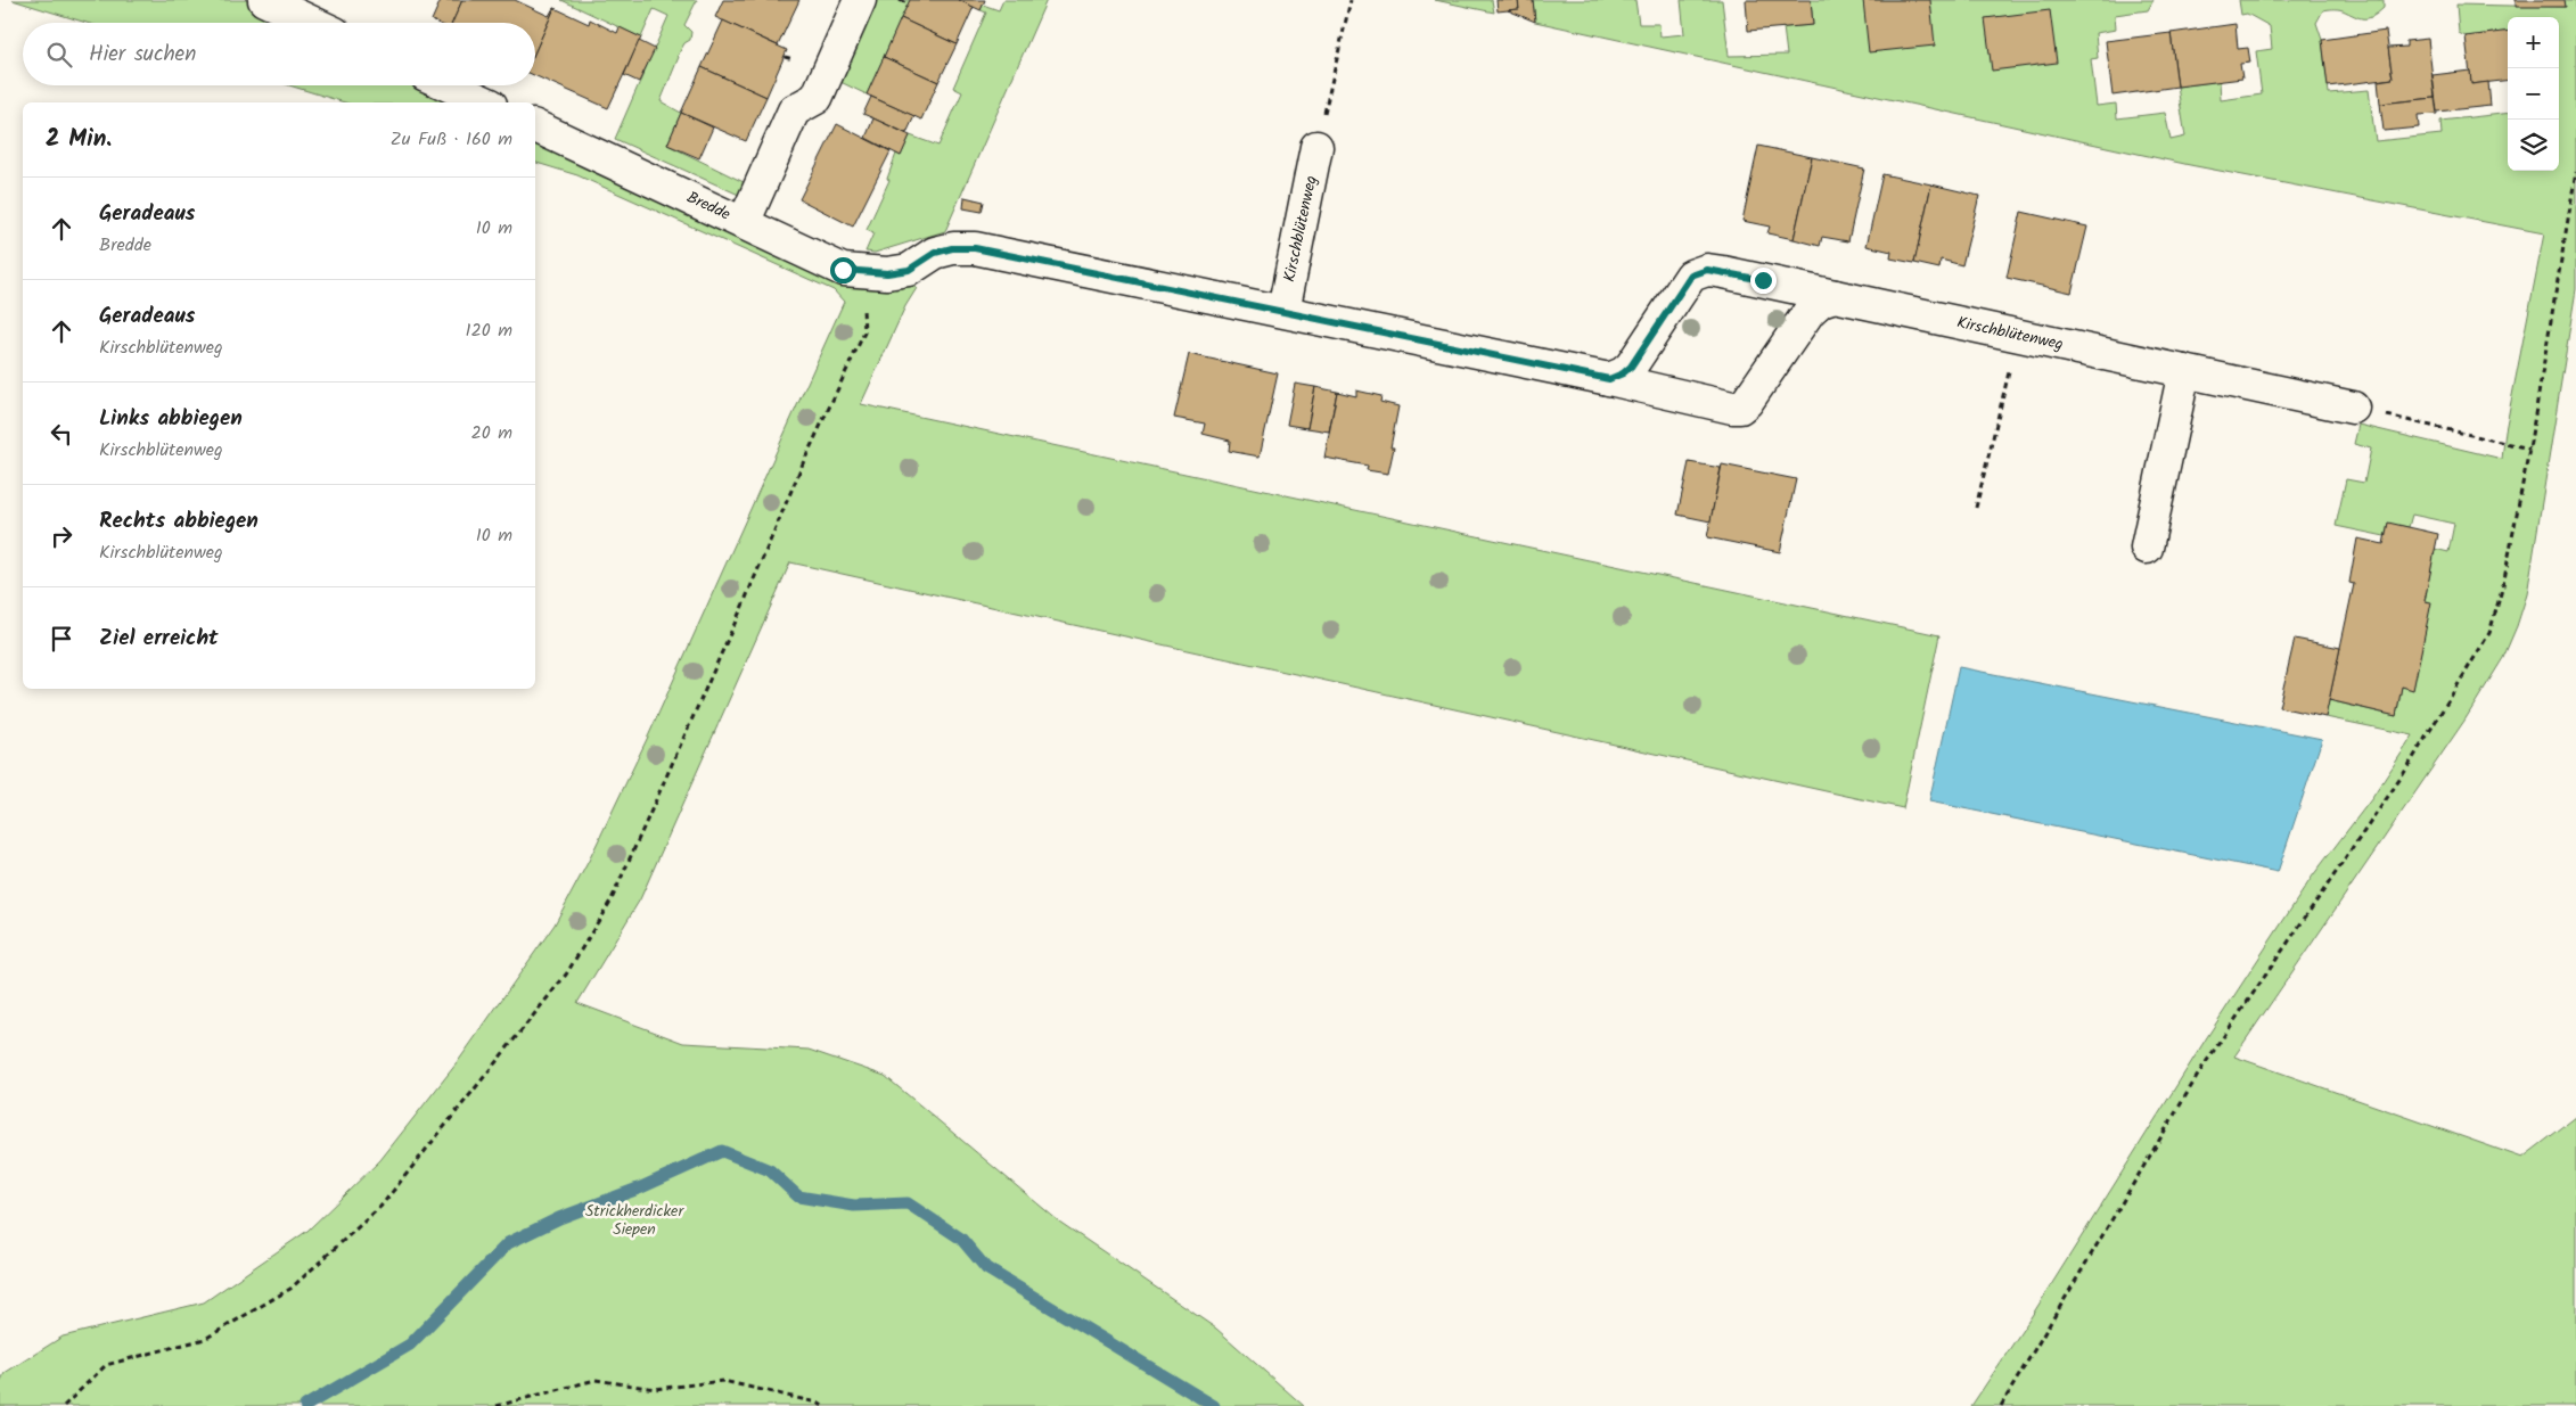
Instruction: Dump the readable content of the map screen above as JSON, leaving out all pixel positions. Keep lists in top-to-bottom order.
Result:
{
  "streets": {
    "street": ["Bredde", "Kirschblütenweg"]
  },
  "parks": ["Strickherdicker Siepen"],
  "page": {
    "map_buttons": ["+", "−"],
    "search": "Hier suchen",
    "heading": ["2 Min.", "Zu Fuß · 160 m"],
    "list": [
      ["Geradeaus", "Bredde", "10 m"],
      ["Geradeaus", "Kirschblütenweg", "120 m"],
      ["Links abbiegen", "Kirschblütenweg", "20 m"],
      ["Rechts abbiegen", "Kirschblütenweg", "10 m"],
      "Ziel erreicht"
    ]
  }
}
